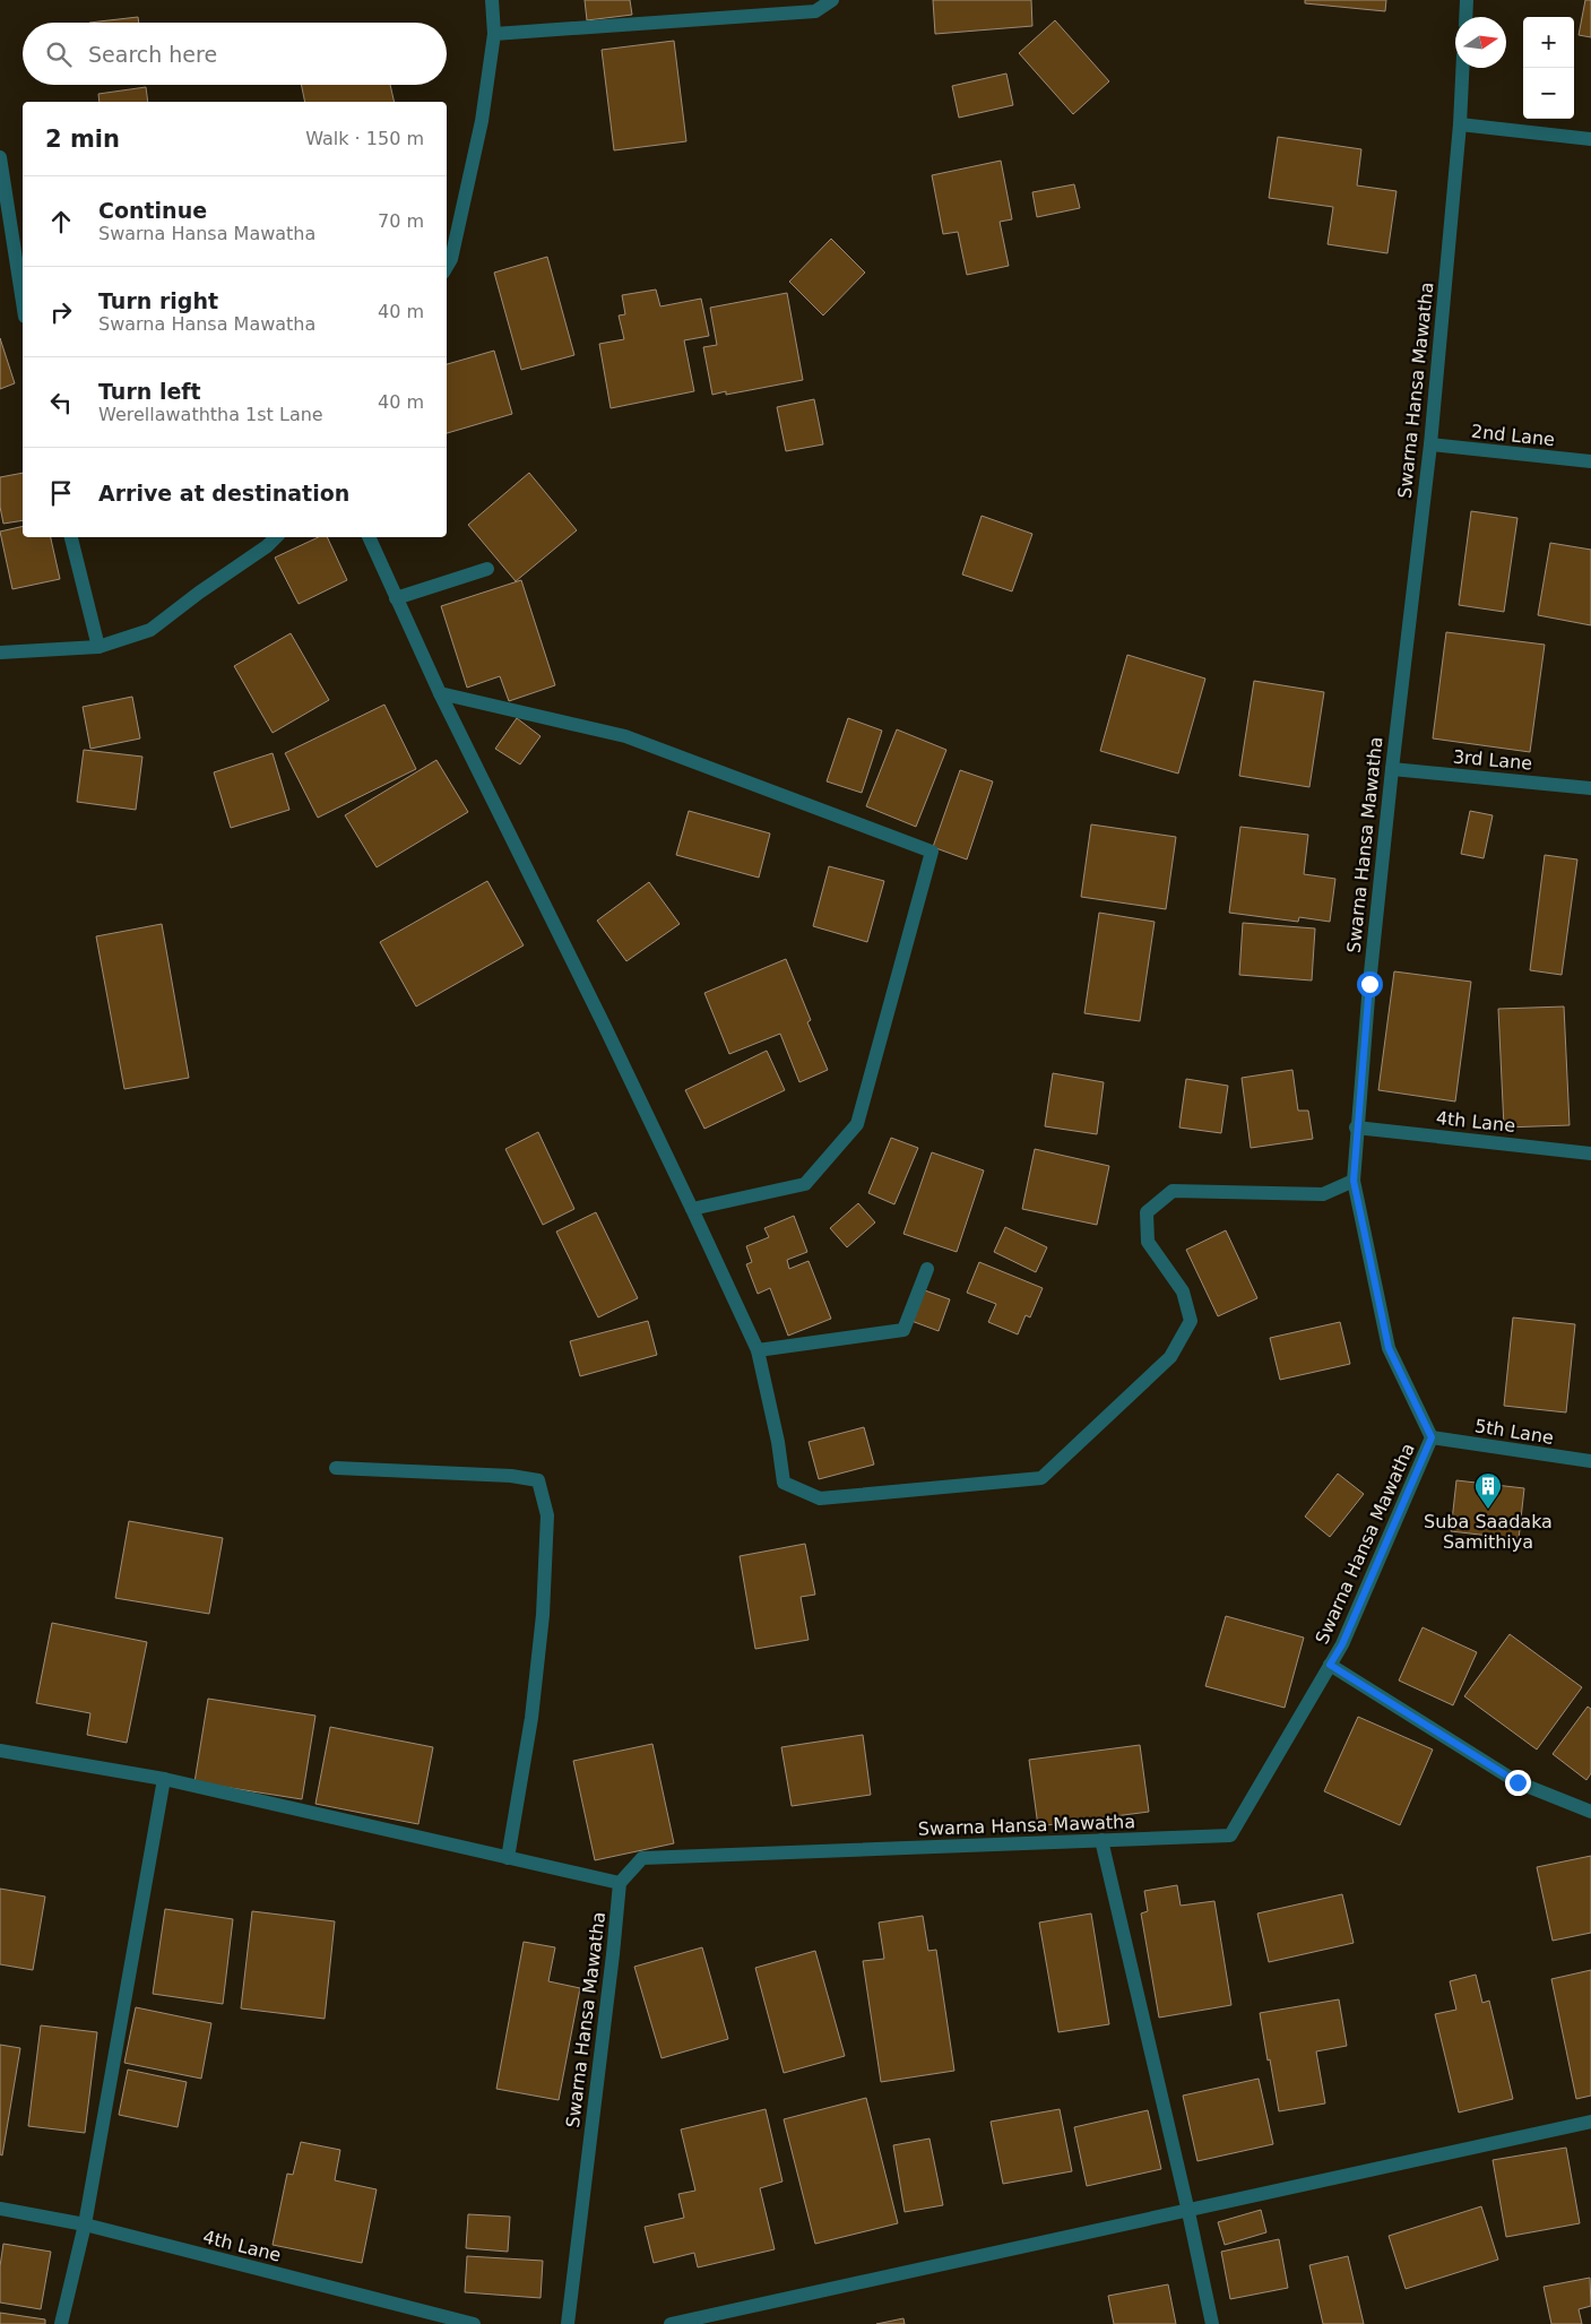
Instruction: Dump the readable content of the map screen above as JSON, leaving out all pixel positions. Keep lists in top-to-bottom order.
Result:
{
  "streets": {
    "street": [
      "Swarna Hansa Mawatha",
      "2nd Lane",
      "3rd Lane",
      "4th Lane",
      "5th Lane"
    ]
  },
  "crossings": [
    ["Swarna Hansa Mawatha", "2nd Lane"],
    ["Swarna Hansa Mawatha", "3rd Lane"],
    ["Swarna Hansa Mawatha", "4th Lane"],
    ["Swarna Hansa Mawatha", "5th Lane"]
  ],
  "places": {
    "building": ["Suba Saadaka Samithiya"]
  },
  "north": "right",
  "page": {
    "map_buttons": ["+", "−"],
    "search": "Search here",
    "heading": ["2 min", "Walk · 150 m"],
    "list": [
      ["Continue", "Swarna Hansa Mawatha", "70 m"],
      ["Turn right", "Swarna Hansa Mawatha", "40 m"],
      ["Turn left", "Werellawaththa 1st Lane", "40 m"],
      "Arrive at destination"
    ]
  }
}
